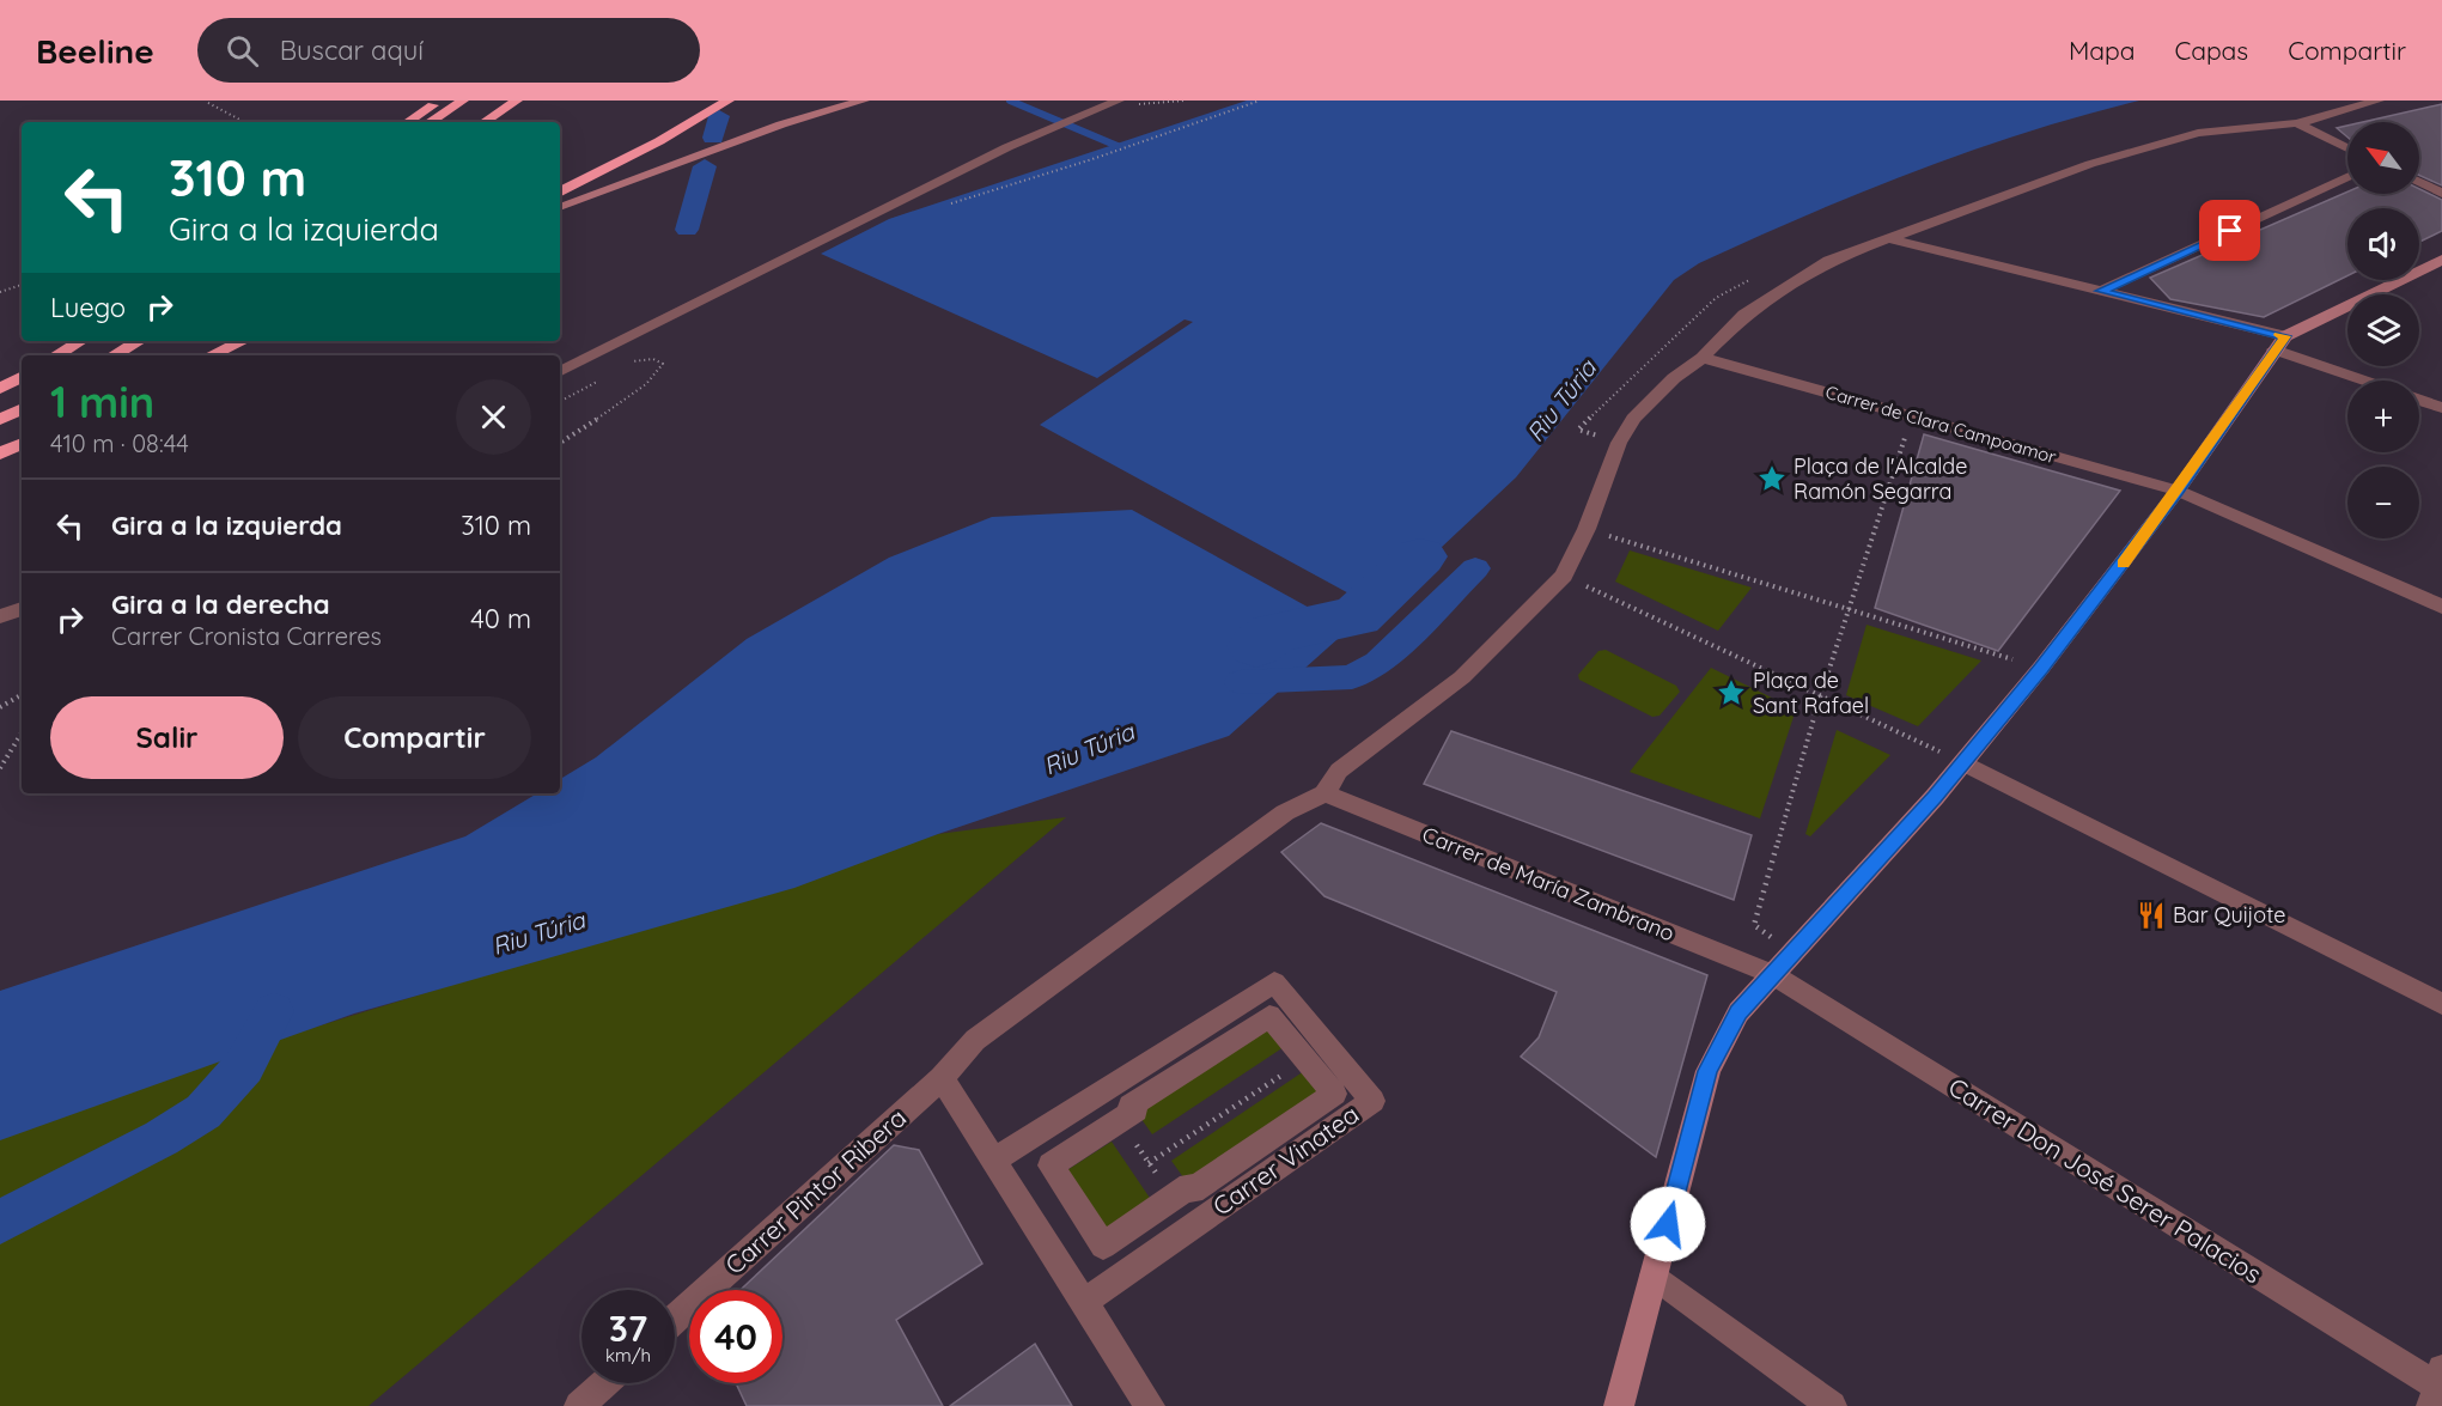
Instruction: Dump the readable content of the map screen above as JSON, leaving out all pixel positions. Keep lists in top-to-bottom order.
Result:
{
  "streets": {
    "street": [
      "Carrer de Clara Campoamor",
      "Carrer de María Zambrano",
      "Carrer Vinatea",
      "Carrer Don José Serer Palacios",
      "Carrer Pintor Ribera"
    ]
  },
  "crossings": [
    ["Carrer de María Zambrano", "Carrer Don José Serer Palacios"],
    ["Carrer de María Zambrano", "Carrer Pintor Ribera"]
  ],
  "water": ["Riu Túria"],
  "places": {
    "place": ["Plaça de l'Alcalde Ramón Segarra", "Plaça de Sant Rafael"],
    "restaurant": ["Bar Quijote"]
  },
  "north": "top left",
  "page": {
    "header": "Beeline",
    "search": "Buscar aquí",
    "nav": ["Mapa", "Capas", "Compartir"],
    "map_buttons": ["+", "−"],
    "turn": ["310 m", "Gira a la izquierda"],
    "then": "Luego",
    "heading": ["1 min", "410 m · 08:44"],
    "list": [
      {
        "name": "Gira a la izquierda",
        "value": "310 m"
      },
      {
        "name": "Gira a la derecha",
        "note": "Carrer Cronista Carreres",
        "value": "40 m"
      }
    ],
    "buttons": ["Salir", "Compartir"],
    "speed": "37 km/h",
    "limit": "40"
  }
}
